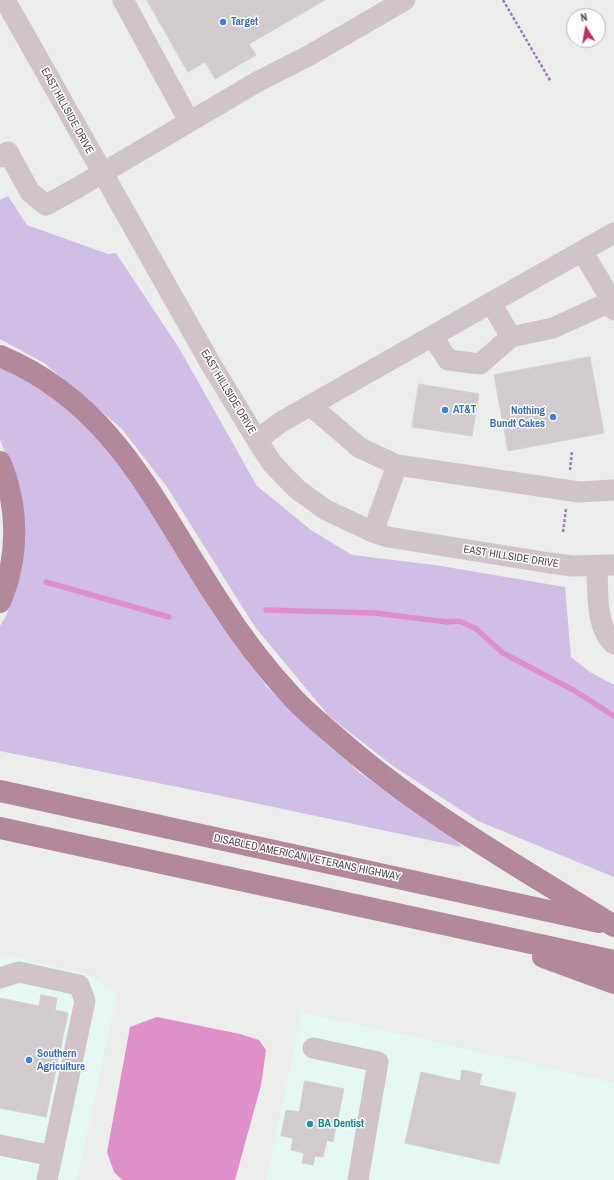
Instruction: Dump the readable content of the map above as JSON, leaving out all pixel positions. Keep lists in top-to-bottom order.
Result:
{
  "streets": {
    "highway": ["DISABLED AMERICAN VETERANS HIGHWAY"],
    "street": ["EAST HILLSIDE DRIVE"]
  },
  "places": [
    "Target",
    "AT&T",
    "Nothing Bundt Cakes",
    "Southern Agriculture",
    "BA Dentist"
  ],
  "north": "top"
}
